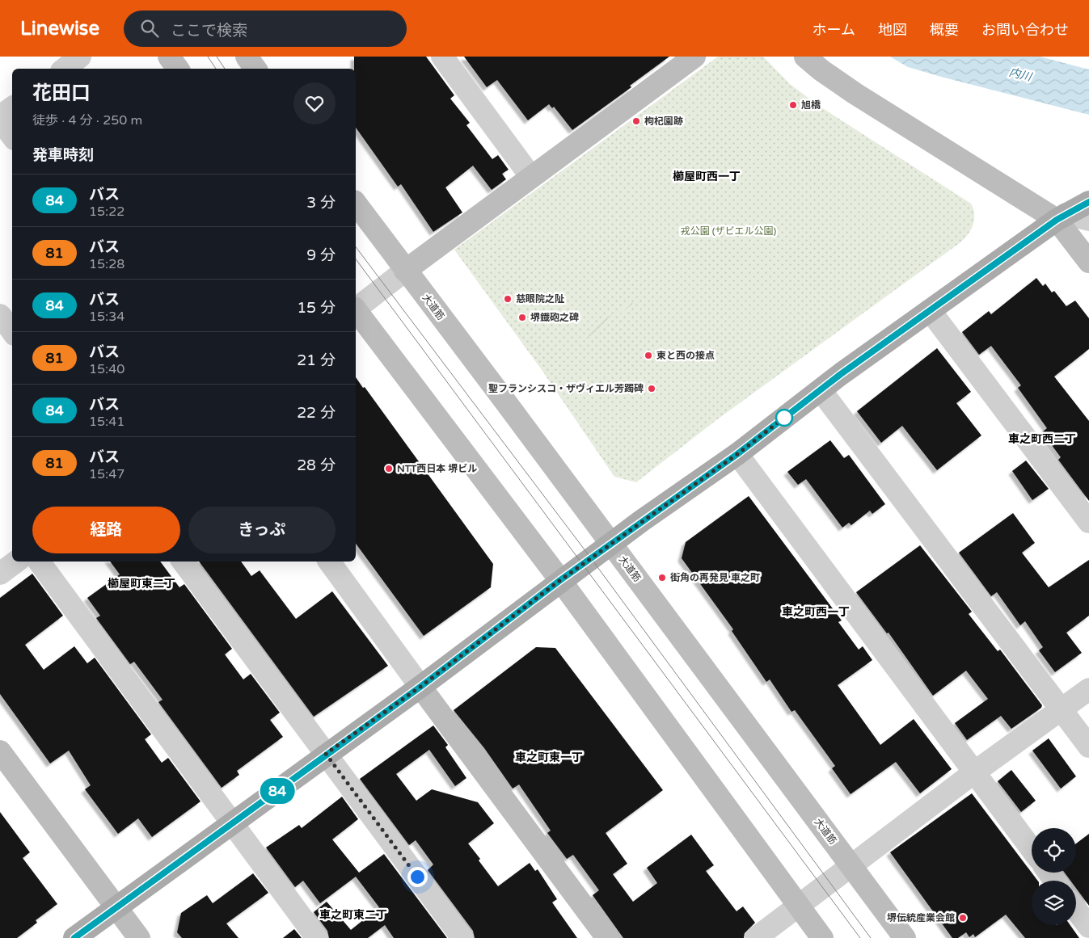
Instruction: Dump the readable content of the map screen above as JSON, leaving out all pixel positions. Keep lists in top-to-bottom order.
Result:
{
  "streets": {
    "street": ["大道筋"]
  },
  "districts": [
    "櫛屋町西一丁",
    "車之町西二丁",
    "櫛屋町東二丁",
    "車之町西一丁",
    "車之町東一丁",
    "車之町東二丁"
  ],
  "water": ["内川"],
  "parks": ["戎公園 (ザビエル公園)"],
  "places": [
    "旭橋",
    "枸杞園跡",
    "慈眼院之阯",
    "堺鐡砲之碑",
    "東と西の接点",
    "聖フランシスコ・ザヴィエル芳躅碑",
    "NTT西日本 堺ビル",
    "街角の再発見 車之町",
    "堺伝統産業会館"
  ],
  "lines": ["bus line 84"],
  "page": {
    "header": "Linewise",
    "search": "ここで検索",
    "nav": [
      "ホーム",
      "地図",
      "概要",
      "お問い合わせ"
    ],
    "on_map": "84",
    "heading": [
      ["花田口", "徒歩 · 4 分 · 250 m"],
      "発車時刻"
    ],
    "list": [
      {
        "mark": "84",
        "name": "バス",
        "note": "15:22",
        "value": "3 分"
      },
      {
        "mark": "81",
        "name": "バス",
        "note": "15:28",
        "value": "9 分"
      },
      {
        "mark": "84",
        "name": "バス",
        "note": "15:34",
        "value": "15 分"
      },
      {
        "mark": "81",
        "name": "バス",
        "note": "15:40",
        "value": "21 分"
      },
      {
        "mark": "84",
        "name": "バス",
        "note": "15:41",
        "value": "22 分"
      },
      {
        "mark": "81",
        "name": "バス",
        "note": "15:47",
        "value": "28 分"
      }
    ],
    "buttons": ["経路", "きっぷ"]
  }
}
